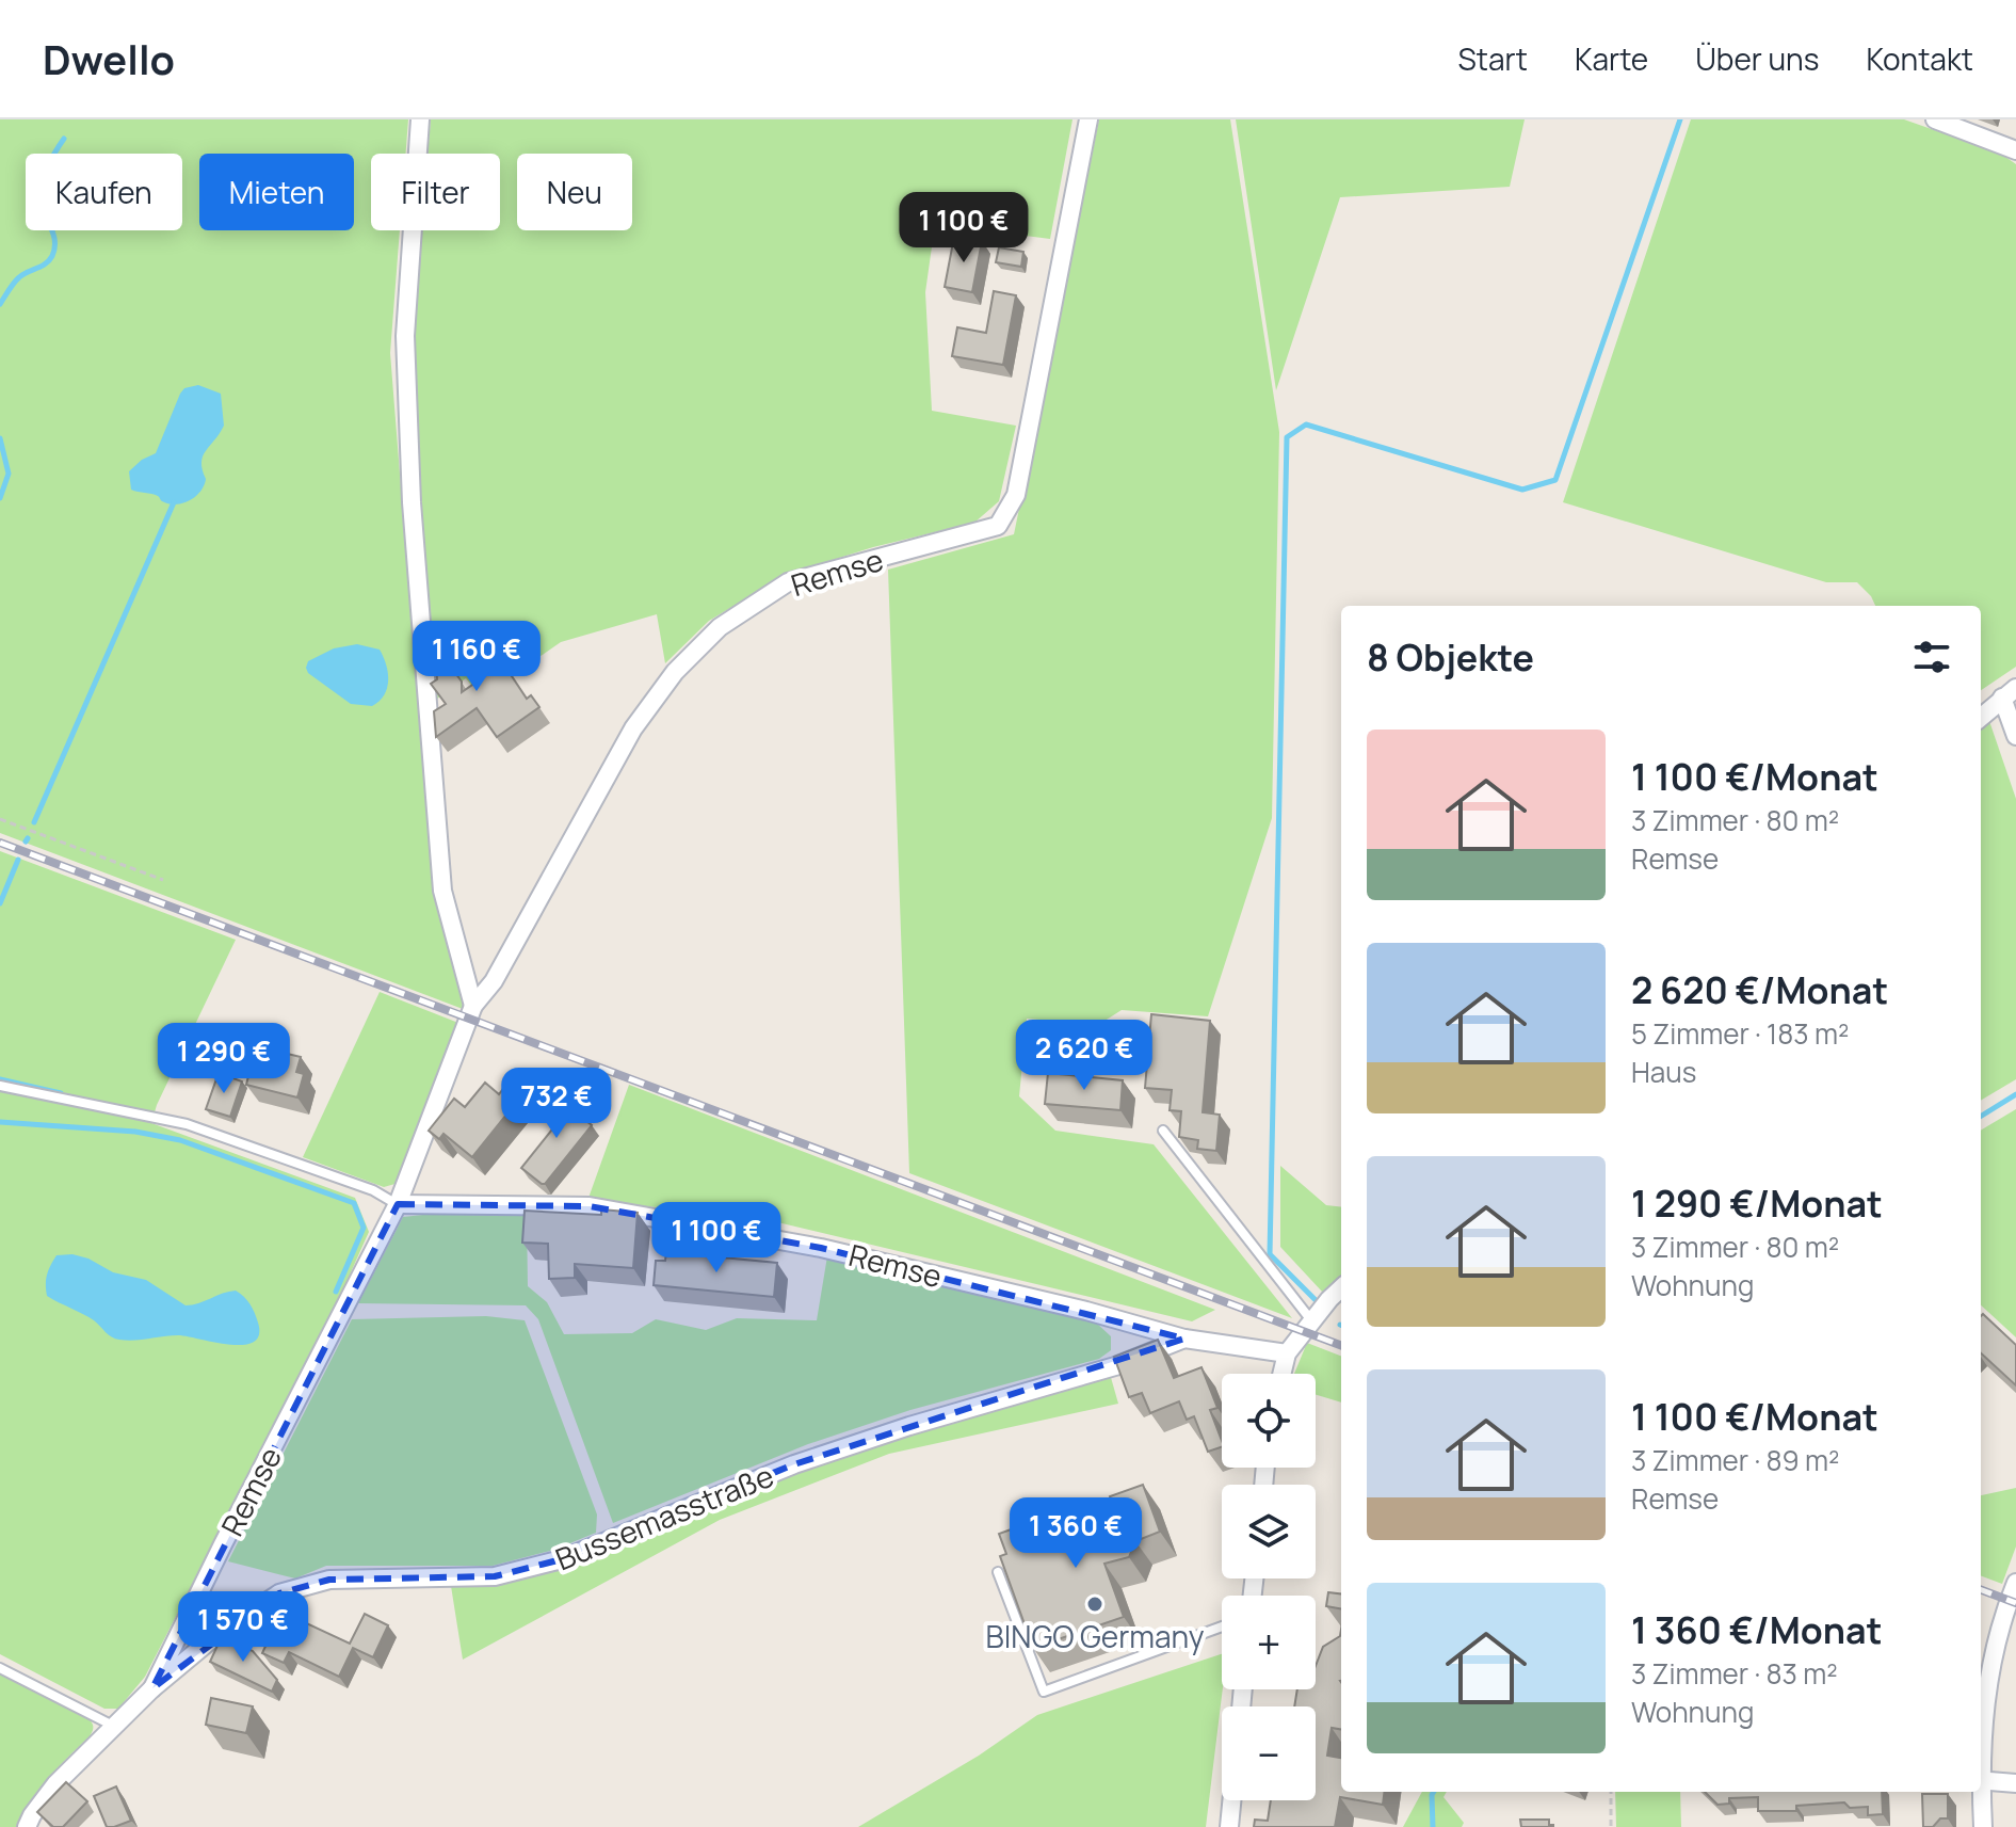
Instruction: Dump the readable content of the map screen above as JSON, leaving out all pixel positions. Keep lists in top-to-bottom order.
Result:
{
  "streets": {
    "street": ["Remse", "Bussemasstraße"]
  },
  "crossings": [
    ["Remse", "Bussemasstraße"]
  ],
  "places": ["BINGO Germany"],
  "page": {
    "header": "Dwello",
    "nav": [
      "Start",
      "Karte",
      "Über uns",
      "Kontakt"
    ],
    "chip": [
      "Kaufen",
      "Mieten",
      "Filter",
      "Neu"
    ],
    "price": [
      "1 100 €",
      "1 160 €",
      "2 620 €",
      "1 290 €",
      "732 €",
      "1 100 €",
      "1 360 €",
      "1 570 €"
    ],
    "heading": "8 Objekte",
    "list": [
      {
        "name": "1 100 €/Monat",
        "note": "3 Zimmer · 80 m² · Remse"
      },
      {
        "name": "2 620 €/Monat",
        "note": "5 Zimmer · 183 m² · Haus"
      },
      {
        "name": "1 290 €/Monat",
        "note": "3 Zimmer · 80 m² · Wohnung"
      },
      {
        "name": "1 100 €/Monat",
        "note": "3 Zimmer · 89 m² · Remse"
      },
      {
        "name": "1 360 €/Monat",
        "note": "3 Zimmer · 83 m² · Wohnung"
      }
    ],
    "map_buttons": ["+", "−"]
  }
}
